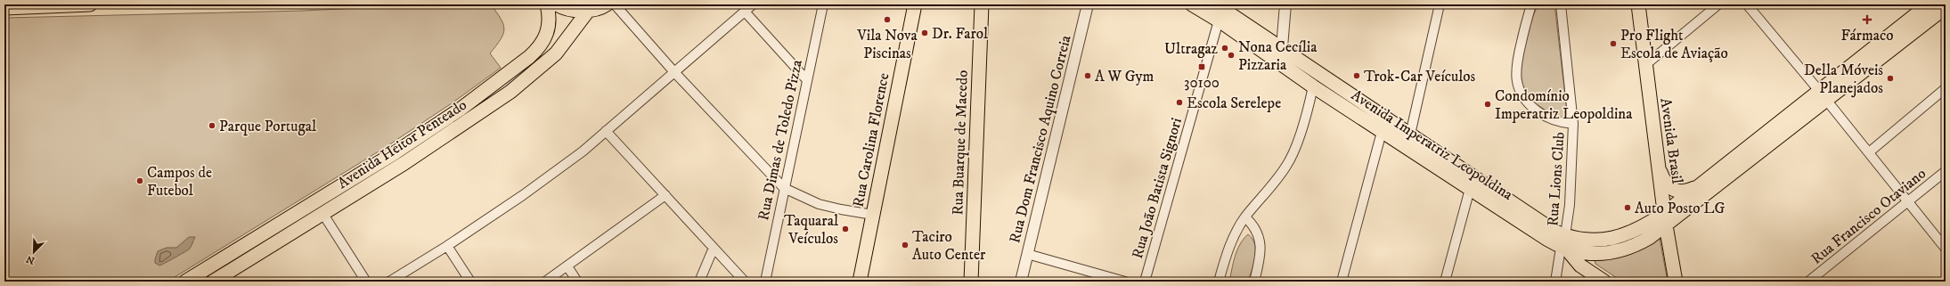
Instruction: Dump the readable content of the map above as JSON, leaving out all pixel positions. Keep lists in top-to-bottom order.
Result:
{
  "streets": {
    "main road": [
      "Rua Carolina Florence",
      "Avenida Brasil",
      "Rua Buarque de Macedo",
      "Avenida Heitor Penteado",
      "Avenida Imperatriz Leopoldina"
    ],
    "street": [
      "Rua Dom Francisco Aquino Correia",
      "Rua Dimas de Toledo Pizza",
      "Rua Lions Club",
      "Rua João Batista Signori",
      "Rua Francisco Otaviano"
    ]
  },
  "crossings": [
    ["Avenida Brasil", "Avenida Imperatriz Leopoldina"],
    ["Avenida Imperatriz Leopoldina", "Rua Lions Club"],
    ["Avenida Imperatriz Leopoldina", "Rua João Batista Signori"]
  ],
  "places": {
    "other": [
      "Vila Nova Piscinas",
      "Dr. Farol",
      "Pro Flight Escola de Aviação",
      "Ultragaz",
      "Nona Cecília Pizzaria",
      "A W Gym",
      "Trok-Car Veículos",
      "Della Móveis Planejados",
      "Escola Serelepe",
      "Condomínio Imperatriz Leopoldina",
      "Parque Portugal",
      "Campos de Futebol",
      "Auto Posto LG",
      "Taquaral Veículos",
      "Taciro Auto Center"
    ],
    "health": ["Fármaco"],
    "transit": ["30100"]
  },
  "north": "bottom left"
}
